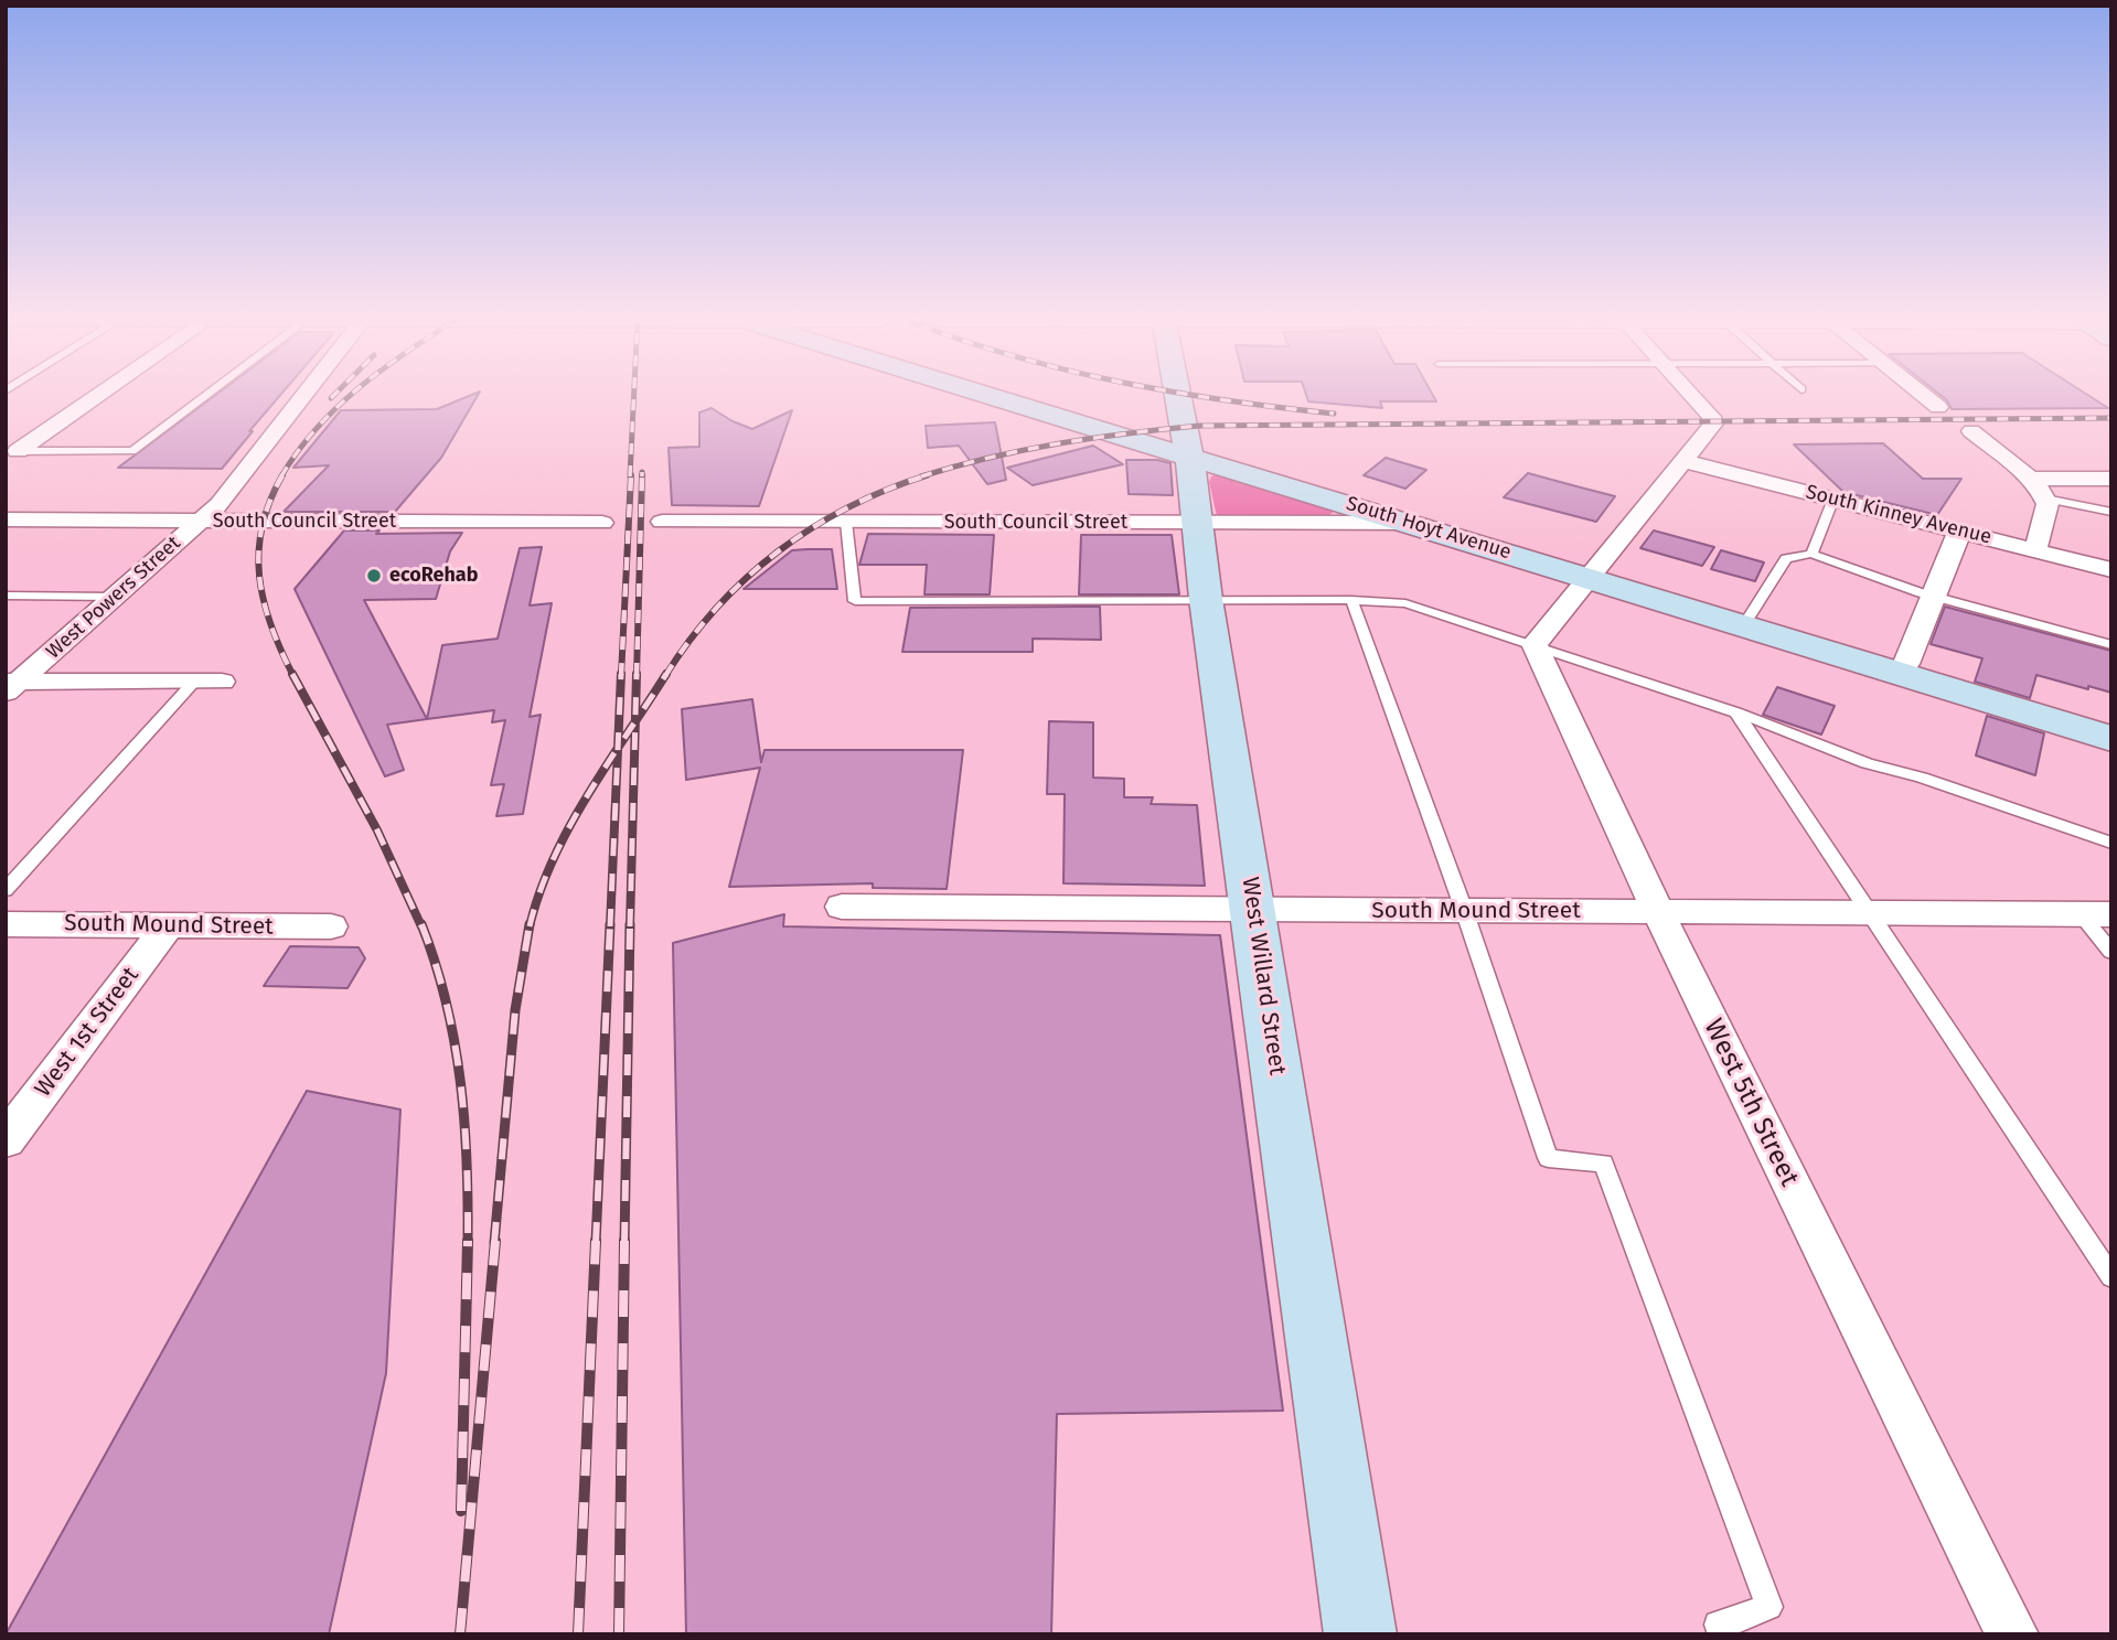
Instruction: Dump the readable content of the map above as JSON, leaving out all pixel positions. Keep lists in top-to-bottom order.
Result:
{
  "streets": {
    "main road": ["South Hoyt Avenue", "West Willard Street"],
    "street": [
      "South Kinney Avenue",
      "South Council Street",
      "West Powers Street",
      "South Mound Street",
      "West 1st Street",
      "West 5th Street"
    ]
  },
  "crossings": [
    ["South Council Street", "South Hoyt Avenue"],
    ["South Council Street", "West Powers Street"],
    ["South Council Street", "West Willard Street"],
    ["South Hoyt Avenue", "West Willard Street"],
    ["South Mound Street", "West Willard Street"],
    ["South Mound Street", "West 1st Street"],
    ["South Mound Street", "West 5th Street"]
  ],
  "places": ["ecoRehab"]
}
